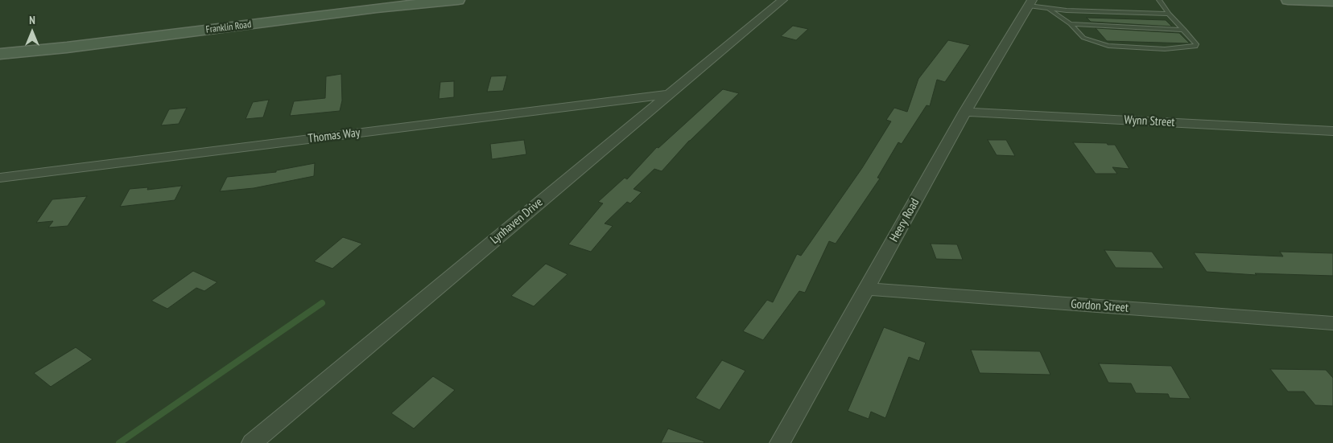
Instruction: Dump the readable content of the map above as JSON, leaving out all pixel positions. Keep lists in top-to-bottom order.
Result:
{
  "streets": {
    "main road": ["Franklin Road"],
    "street": [
      "Wynn Street",
      "Thomas Way",
      "Heery Road",
      "Lynhaven Drive",
      "Gordon Street"
    ]
  },
  "crossings": [
    ["Wynn Street", "Heery Road"],
    ["Thomas Way", "Lynhaven Drive"],
    ["Heery Road", "Gordon Street"]
  ],
  "north": "top"
}
